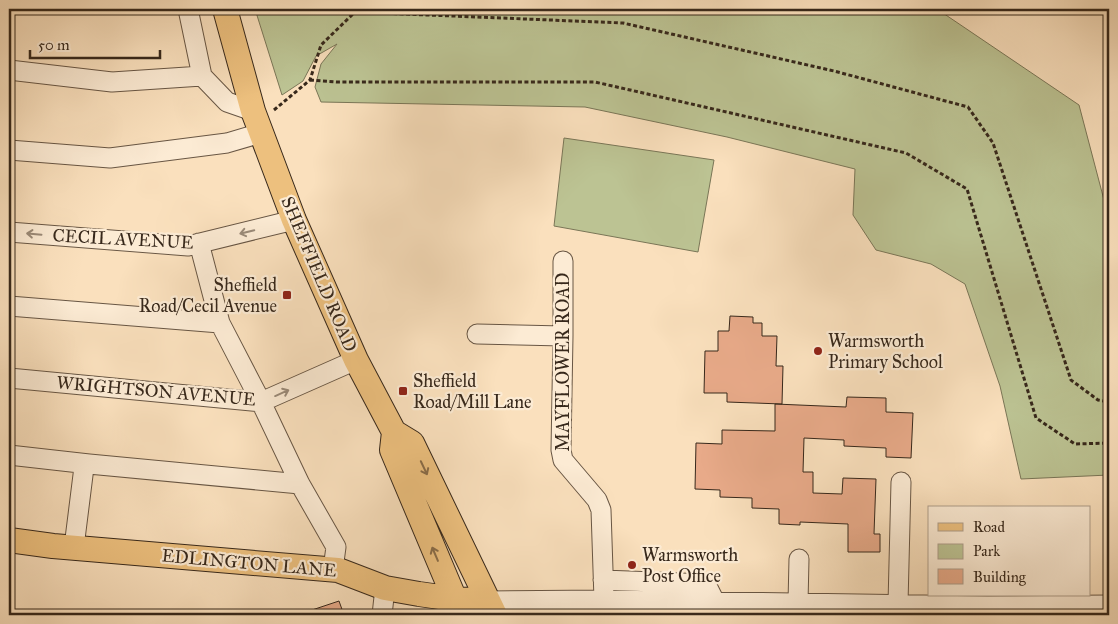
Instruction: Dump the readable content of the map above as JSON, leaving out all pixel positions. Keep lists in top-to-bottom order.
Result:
{
  "streets": {
    "main road": ["SHEFFIELD ROAD", "EDLINGTON LANE"],
    "street": ["CECIL AVENUE", "MAYFLOWER ROAD", "WRIGHTSON AVENUE"]
  },
  "crossings": [
    ["CECIL AVENUE", "SHEFFIELD ROAD"],
    ["SHEFFIELD ROAD", "WRIGHTSON AVENUE"],
    ["SHEFFIELD ROAD", "EDLINGTON LANE"]
  ],
  "places": {
    "transit": ["Sheffield Road/Cecil Avenue", "Sheffield Road/Mill Lane"],
    "other": ["Warmsworth Primary School", "Warmsworth Post Office"]
  },
  "legend": ["Road", "Park", "Building"],
  "scale_bar": "50 m"
}
